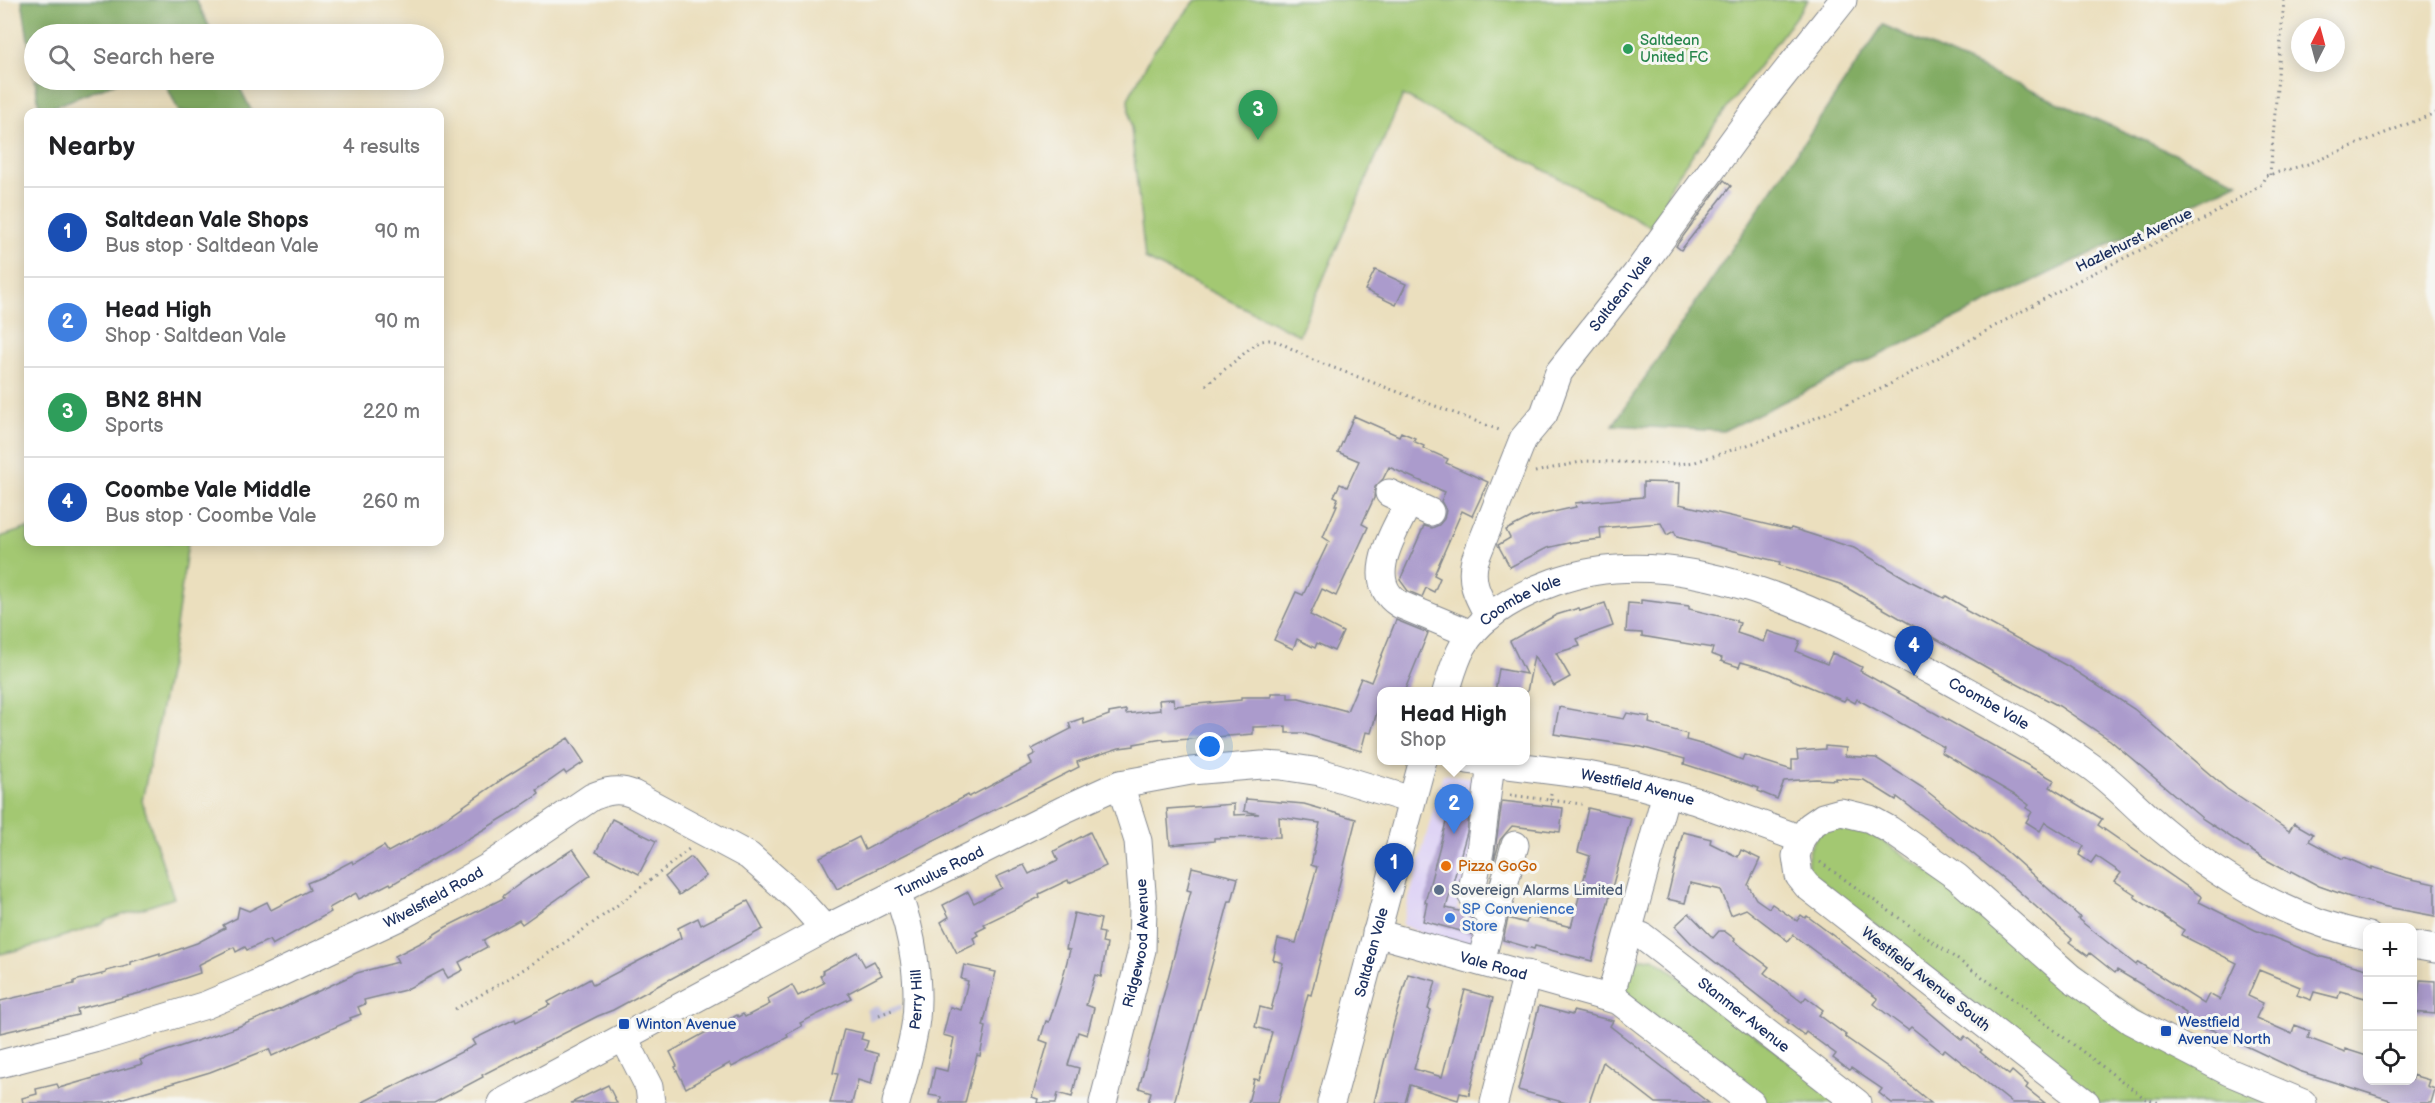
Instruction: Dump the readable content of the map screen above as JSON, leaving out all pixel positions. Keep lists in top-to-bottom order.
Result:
{
  "streets": {
    "street": [
      "Saltdean Vale",
      "Coombe Vale",
      "Westfield Avenue",
      "Tumulus Road",
      "Wivelsfield Road",
      "Ridgewood Avenue",
      "Vale Road",
      "Westfield Avenue South",
      "Perry Hill",
      "Stanmer Avenue"
    ],
    "path": ["Hazlehurst Avenue"]
  },
  "crossings": [
    ["Hazlehurst Avenue", "Saltdean Vale"],
    ["Saltdean Vale", "Coombe Vale"],
    ["Saltdean Vale", "Tumulus Road"],
    ["Saltdean Vale", "Vale Road"],
    ["Westfield Avenue", "Westfield Avenue South"],
    ["Tumulus Road", "Wivelsfield Road"],
    ["Tumulus Road", "Ridgewood Avenue"],
    ["Tumulus Road", "Perry Hill"]
  ],
  "places": {
    "other": [
      "Saltdean United FC",
      "Pizza GoGo",
      "Sovereign Alarms Limited",
      "SP Convenience Store"
    ],
    "transit": ["Winton Avenue", "Westfield Avenue North"]
  },
  "north": "top",
  "page": {
    "search": "Search here",
    "pins": [
      "3",
      "4",
      "2",
      "1"
    ],
    "heading": ["Nearby", "4 results"],
    "list": [
      {
        "mark": "1",
        "name": "Saltdean Vale Shops",
        "note": "Bus stop · Saltdean Vale",
        "value": "90 m"
      },
      {
        "mark": "2",
        "name": "Head High",
        "note": "Shop · Saltdean Vale",
        "value": "90 m"
      },
      {
        "mark": "3",
        "name": "BN2 8HN",
        "note": "Sports",
        "value": "220 m"
      },
      {
        "mark": "4",
        "name": "Coombe Vale Middle",
        "note": "Bus stop · Coombe Vale",
        "value": "260 m"
      }
    ],
    "popup": ["Head High", "Shop"],
    "map_buttons": ["+", "−"]
  }
}
